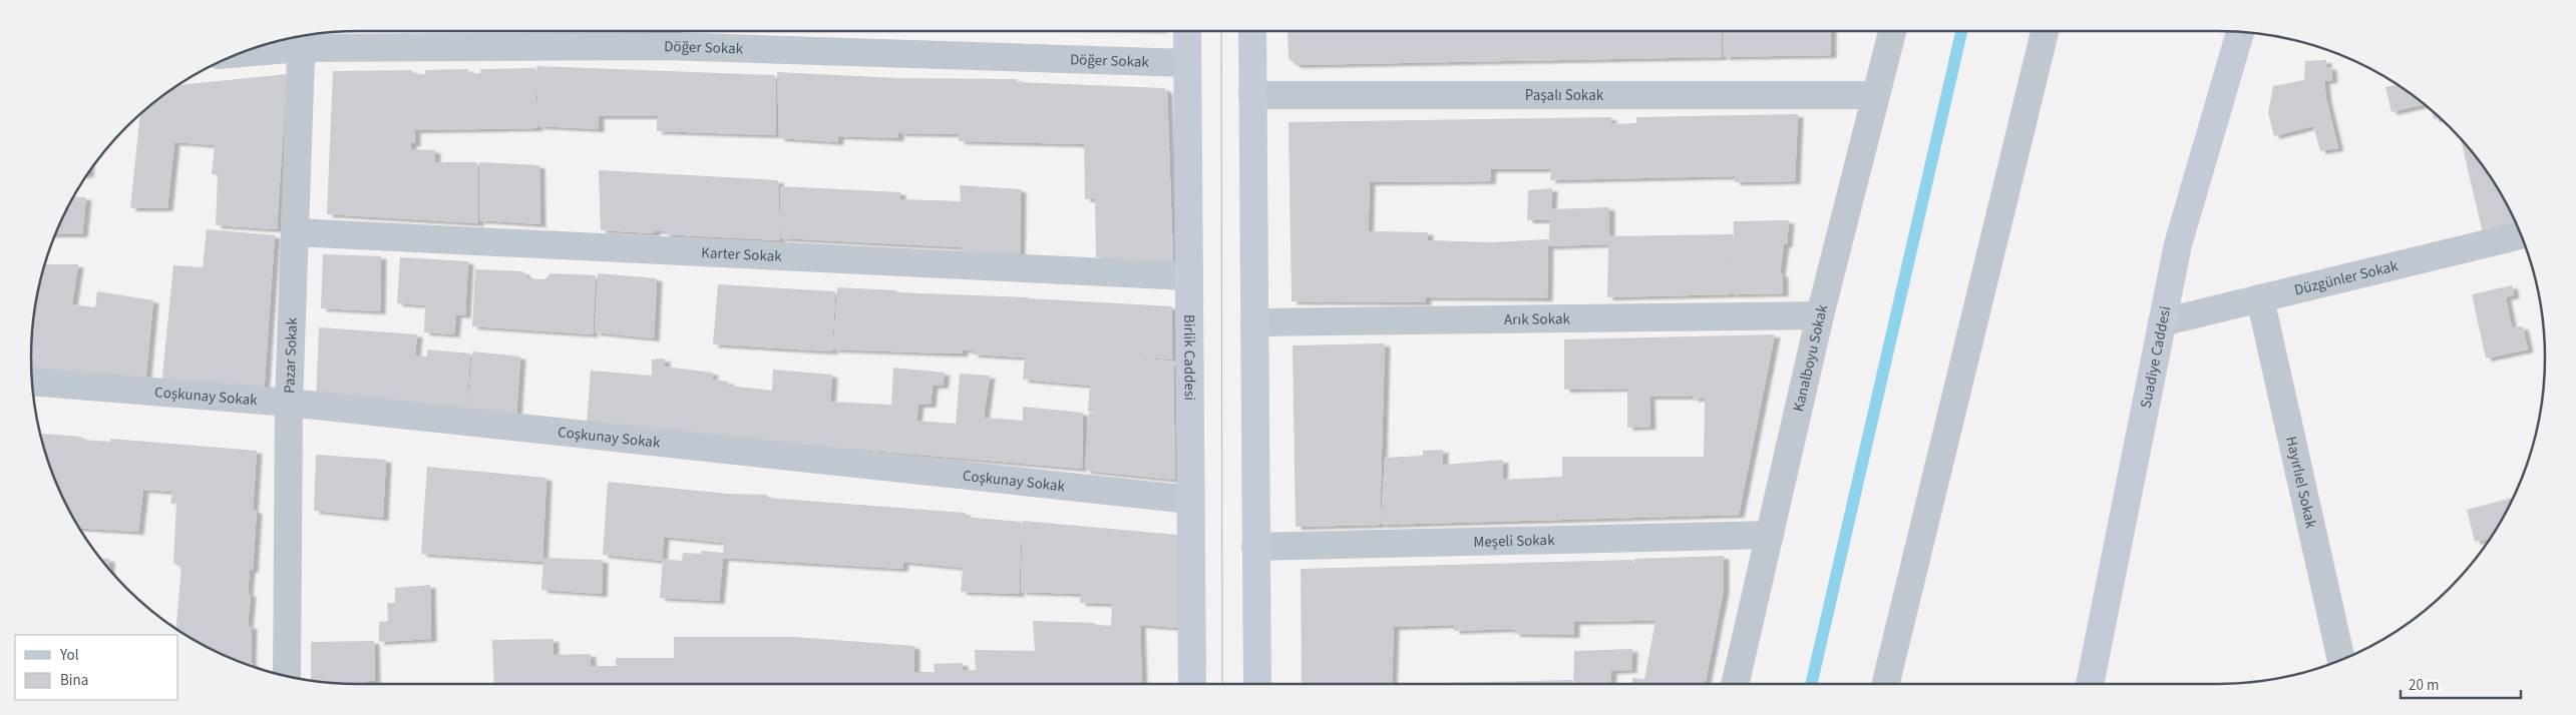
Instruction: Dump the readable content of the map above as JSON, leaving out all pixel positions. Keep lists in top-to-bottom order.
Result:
{
  "streets": {
    "main road": ["Suadiye Caddesi", "Birlik Caddesi"],
    "street": [
      "Döğer Sokak",
      "Paşalı Sokak",
      "Karter Sokak",
      "Düzgünler Sokak",
      "Arık Sokak",
      "Pazar Sokak",
      "Kanalboyu Sokak",
      "Coşkunay Sokak",
      "Hayırlıel Sokak",
      "Meşeli Sokak"
    ]
  },
  "crossings": [
    ["Döğer Sokak", "Pazar Sokak"],
    ["Döğer Sokak", "Birlik Caddesi"],
    ["Paşalı Sokak", "Kanalboyu Sokak"],
    ["Karter Sokak", "Pazar Sokak"],
    ["Karter Sokak", "Birlik Caddesi"],
    ["Düzgünler Sokak", "Suadiye Caddesi"],
    ["Düzgünler Sokak", "Hayırlıel Sokak"],
    ["Arık Sokak", "Kanalboyu Sokak"],
    ["Pazar Sokak", "Coşkunay Sokak"],
    ["Birlik Caddesi", "Coşkunay Sokak"],
    ["Kanalboyu Sokak", "Meşeli Sokak"]
  ],
  "legend": ["Yol", "Bina"],
  "scale_bar": "20 m"
}
